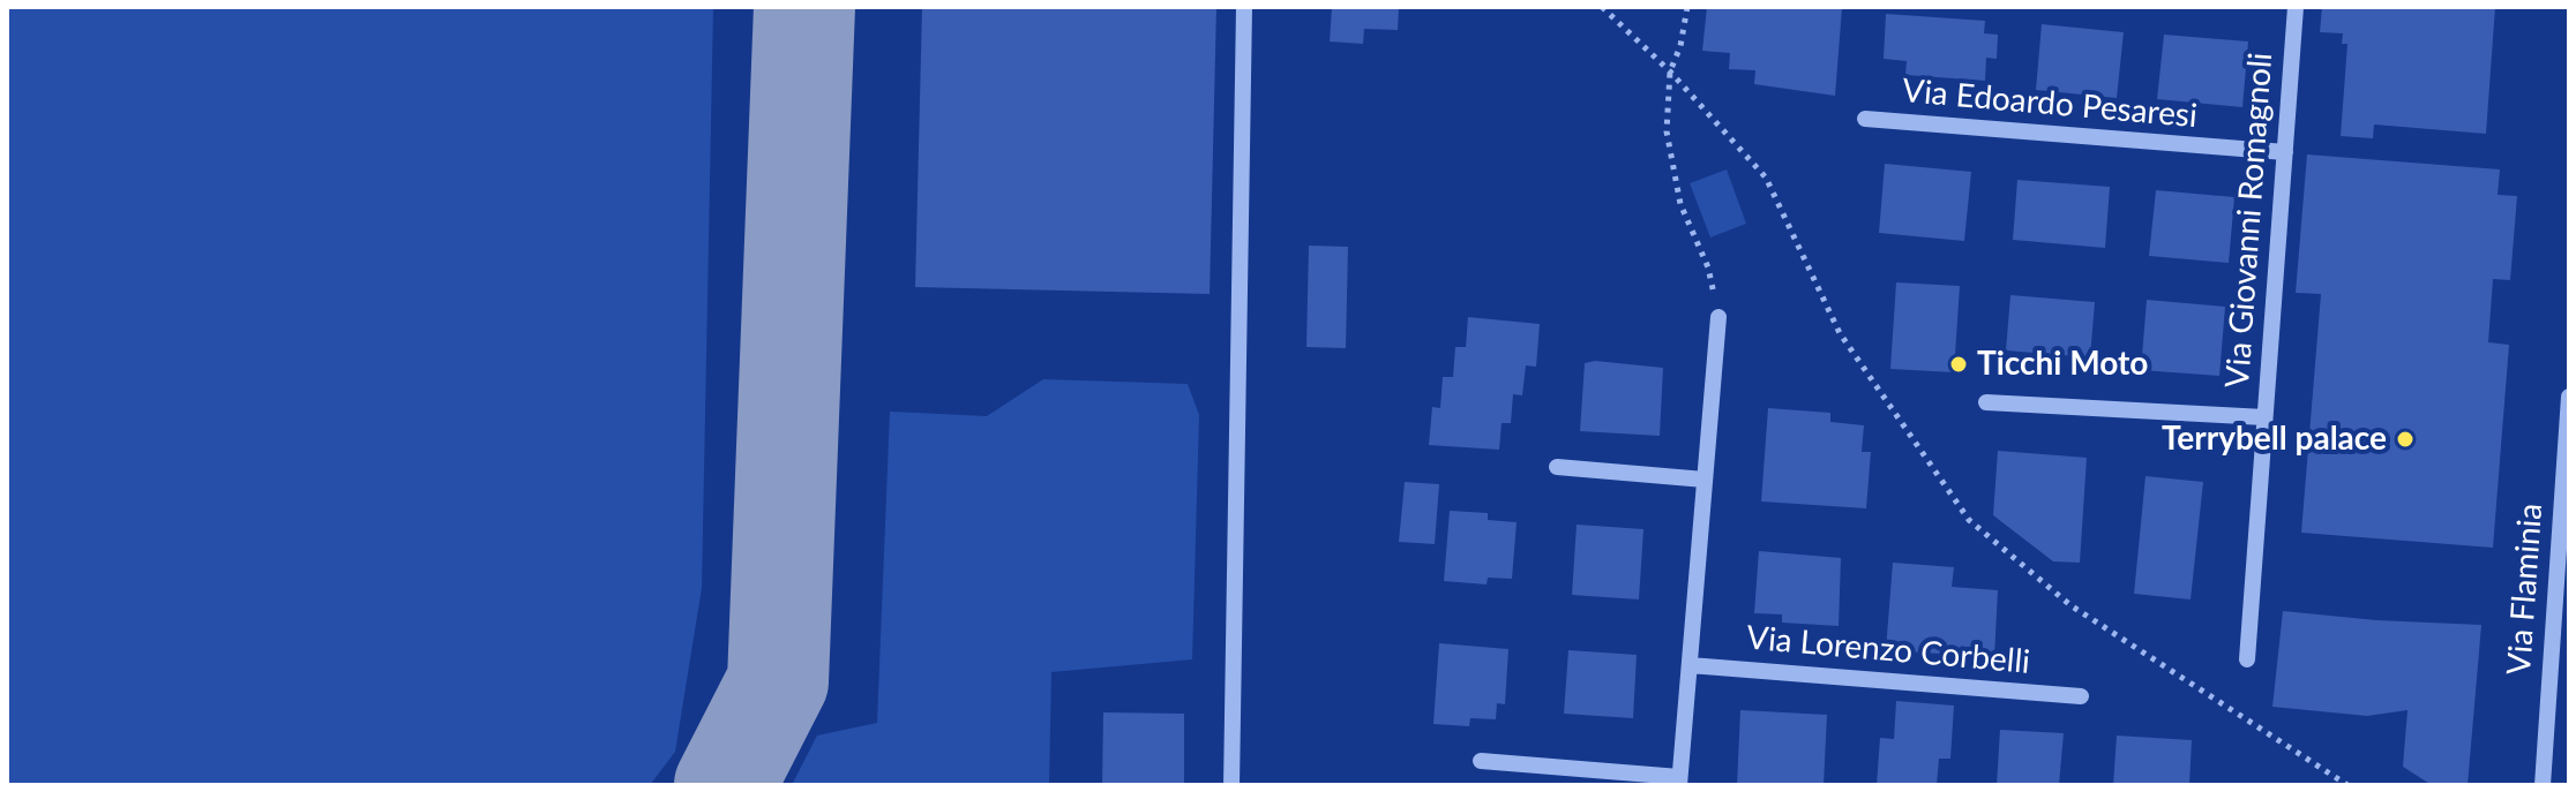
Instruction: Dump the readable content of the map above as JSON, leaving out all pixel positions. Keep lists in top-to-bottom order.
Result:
{
  "streets": {
    "street": [
      "Via Edoardo Pesaresi",
      "Via Giovanni Romagnoli",
      "Via Flaminia",
      "Via Lorenzo Corbelli"
    ]
  },
  "crossings": [
    ["Via Edoardo Pesaresi", "Via Giovanni Romagnoli"]
  ],
  "places": ["Ticchi Moto", "Terrybell palace"]
}
